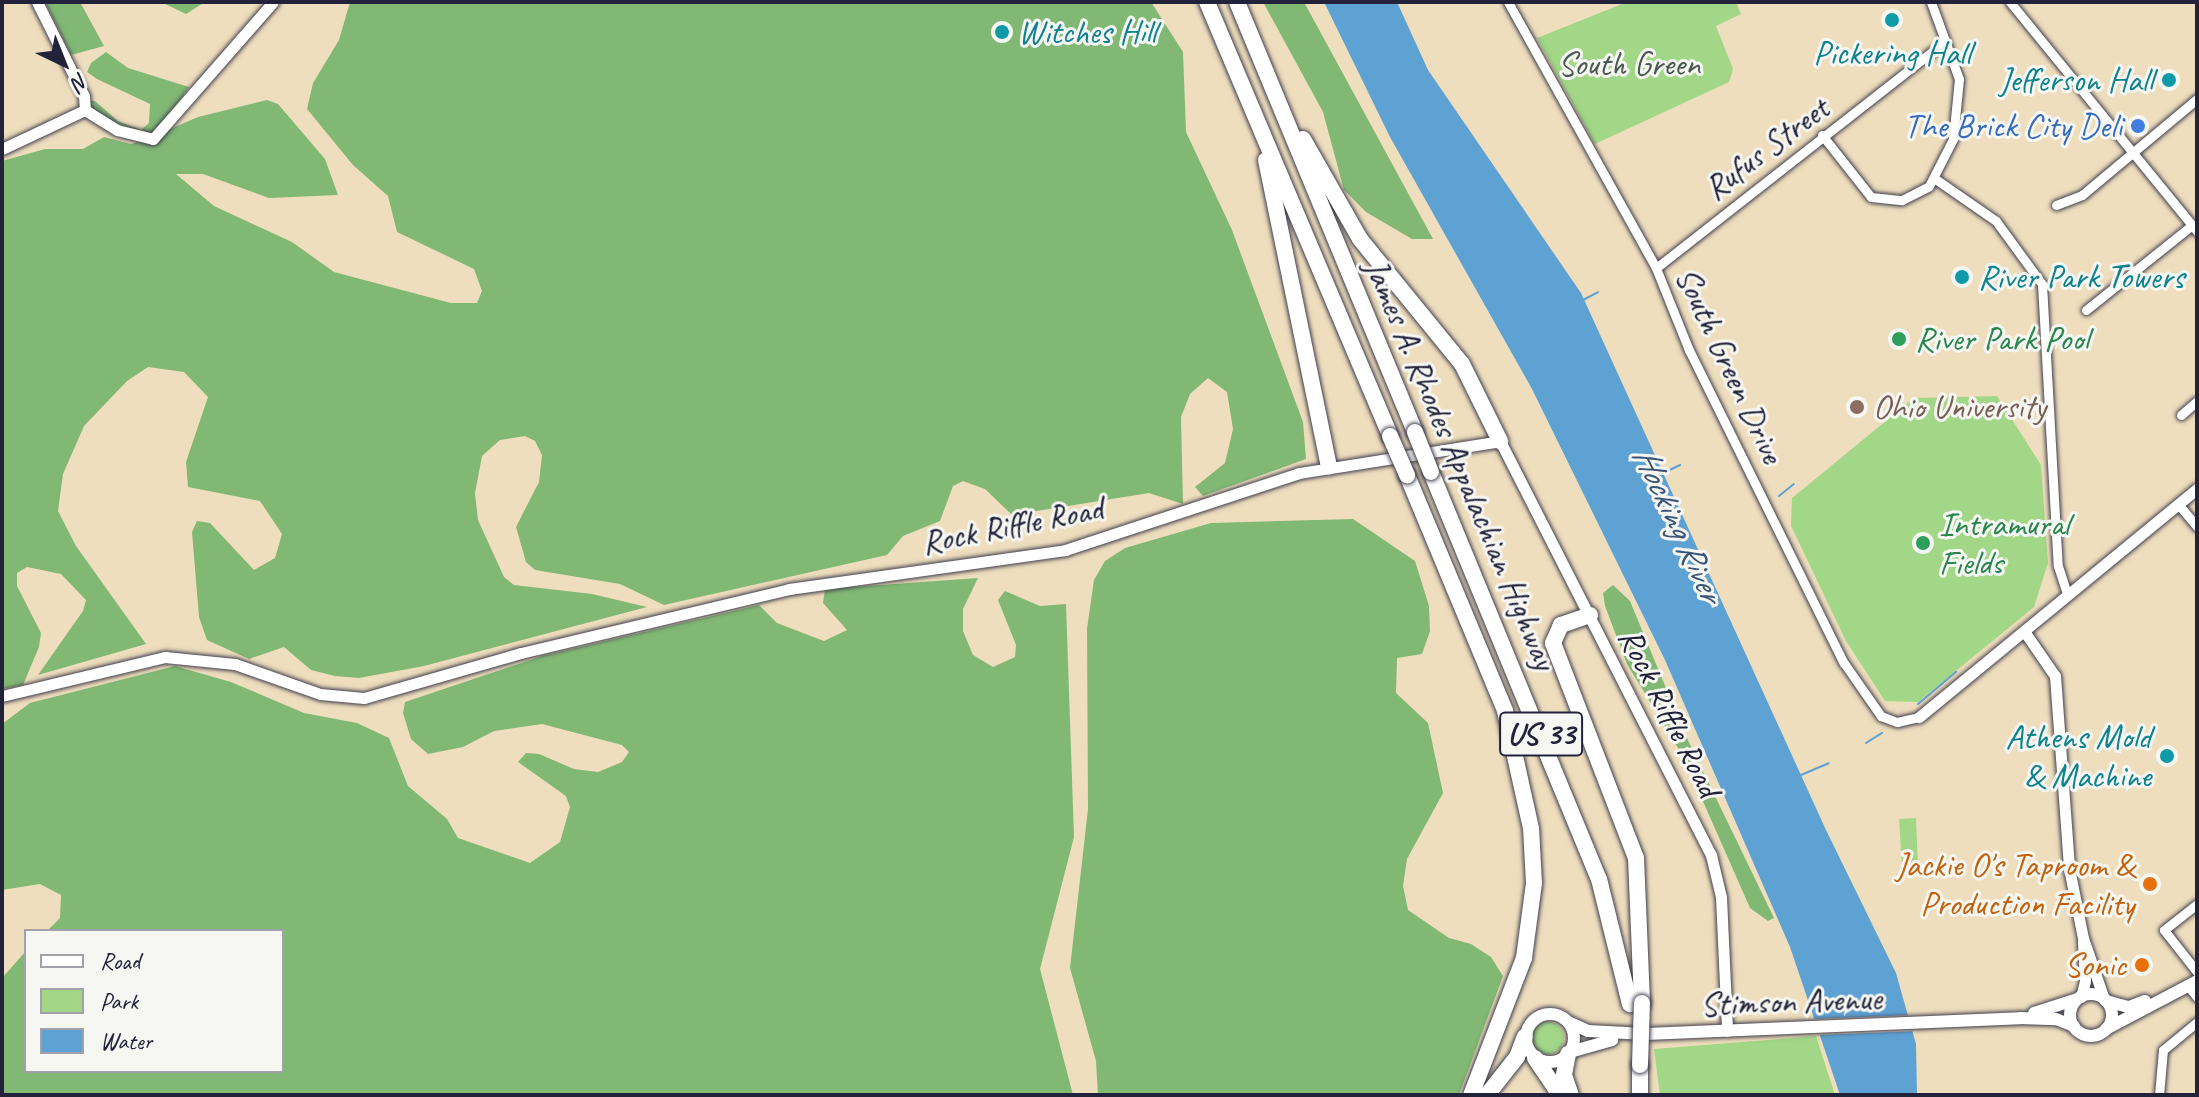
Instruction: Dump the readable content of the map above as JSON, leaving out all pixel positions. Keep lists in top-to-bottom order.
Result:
{
  "streets": {
    "highway": ["James A. Rhodes Appalachian Highway", "US 33"],
    "main road": ["Stimson Avenue"],
    "street": ["Rufus Street", "South Green Drive", "Rock Riffle Road"]
  },
  "crossings": [
    ["Rufus Street", "South Green Drive"],
    ["Rock Riffle Road", "Stimson Avenue"]
  ],
  "water": ["Hocking River"],
  "parks": ["South Green"],
  "places": [
    "Pickering Hall",
    "Witches Hill",
    "Jefferson Hall",
    "The Brick City Deli",
    "River Park Towers",
    "River Park Pool",
    "Ohio University",
    "Intramural Fields",
    "Athens Mold & Machine",
    "Jackie O's Taproom & Production Facility",
    "Sonic"
  ],
  "legend": ["Road", "Park", "Water"],
  "north": "bottom right"
}
